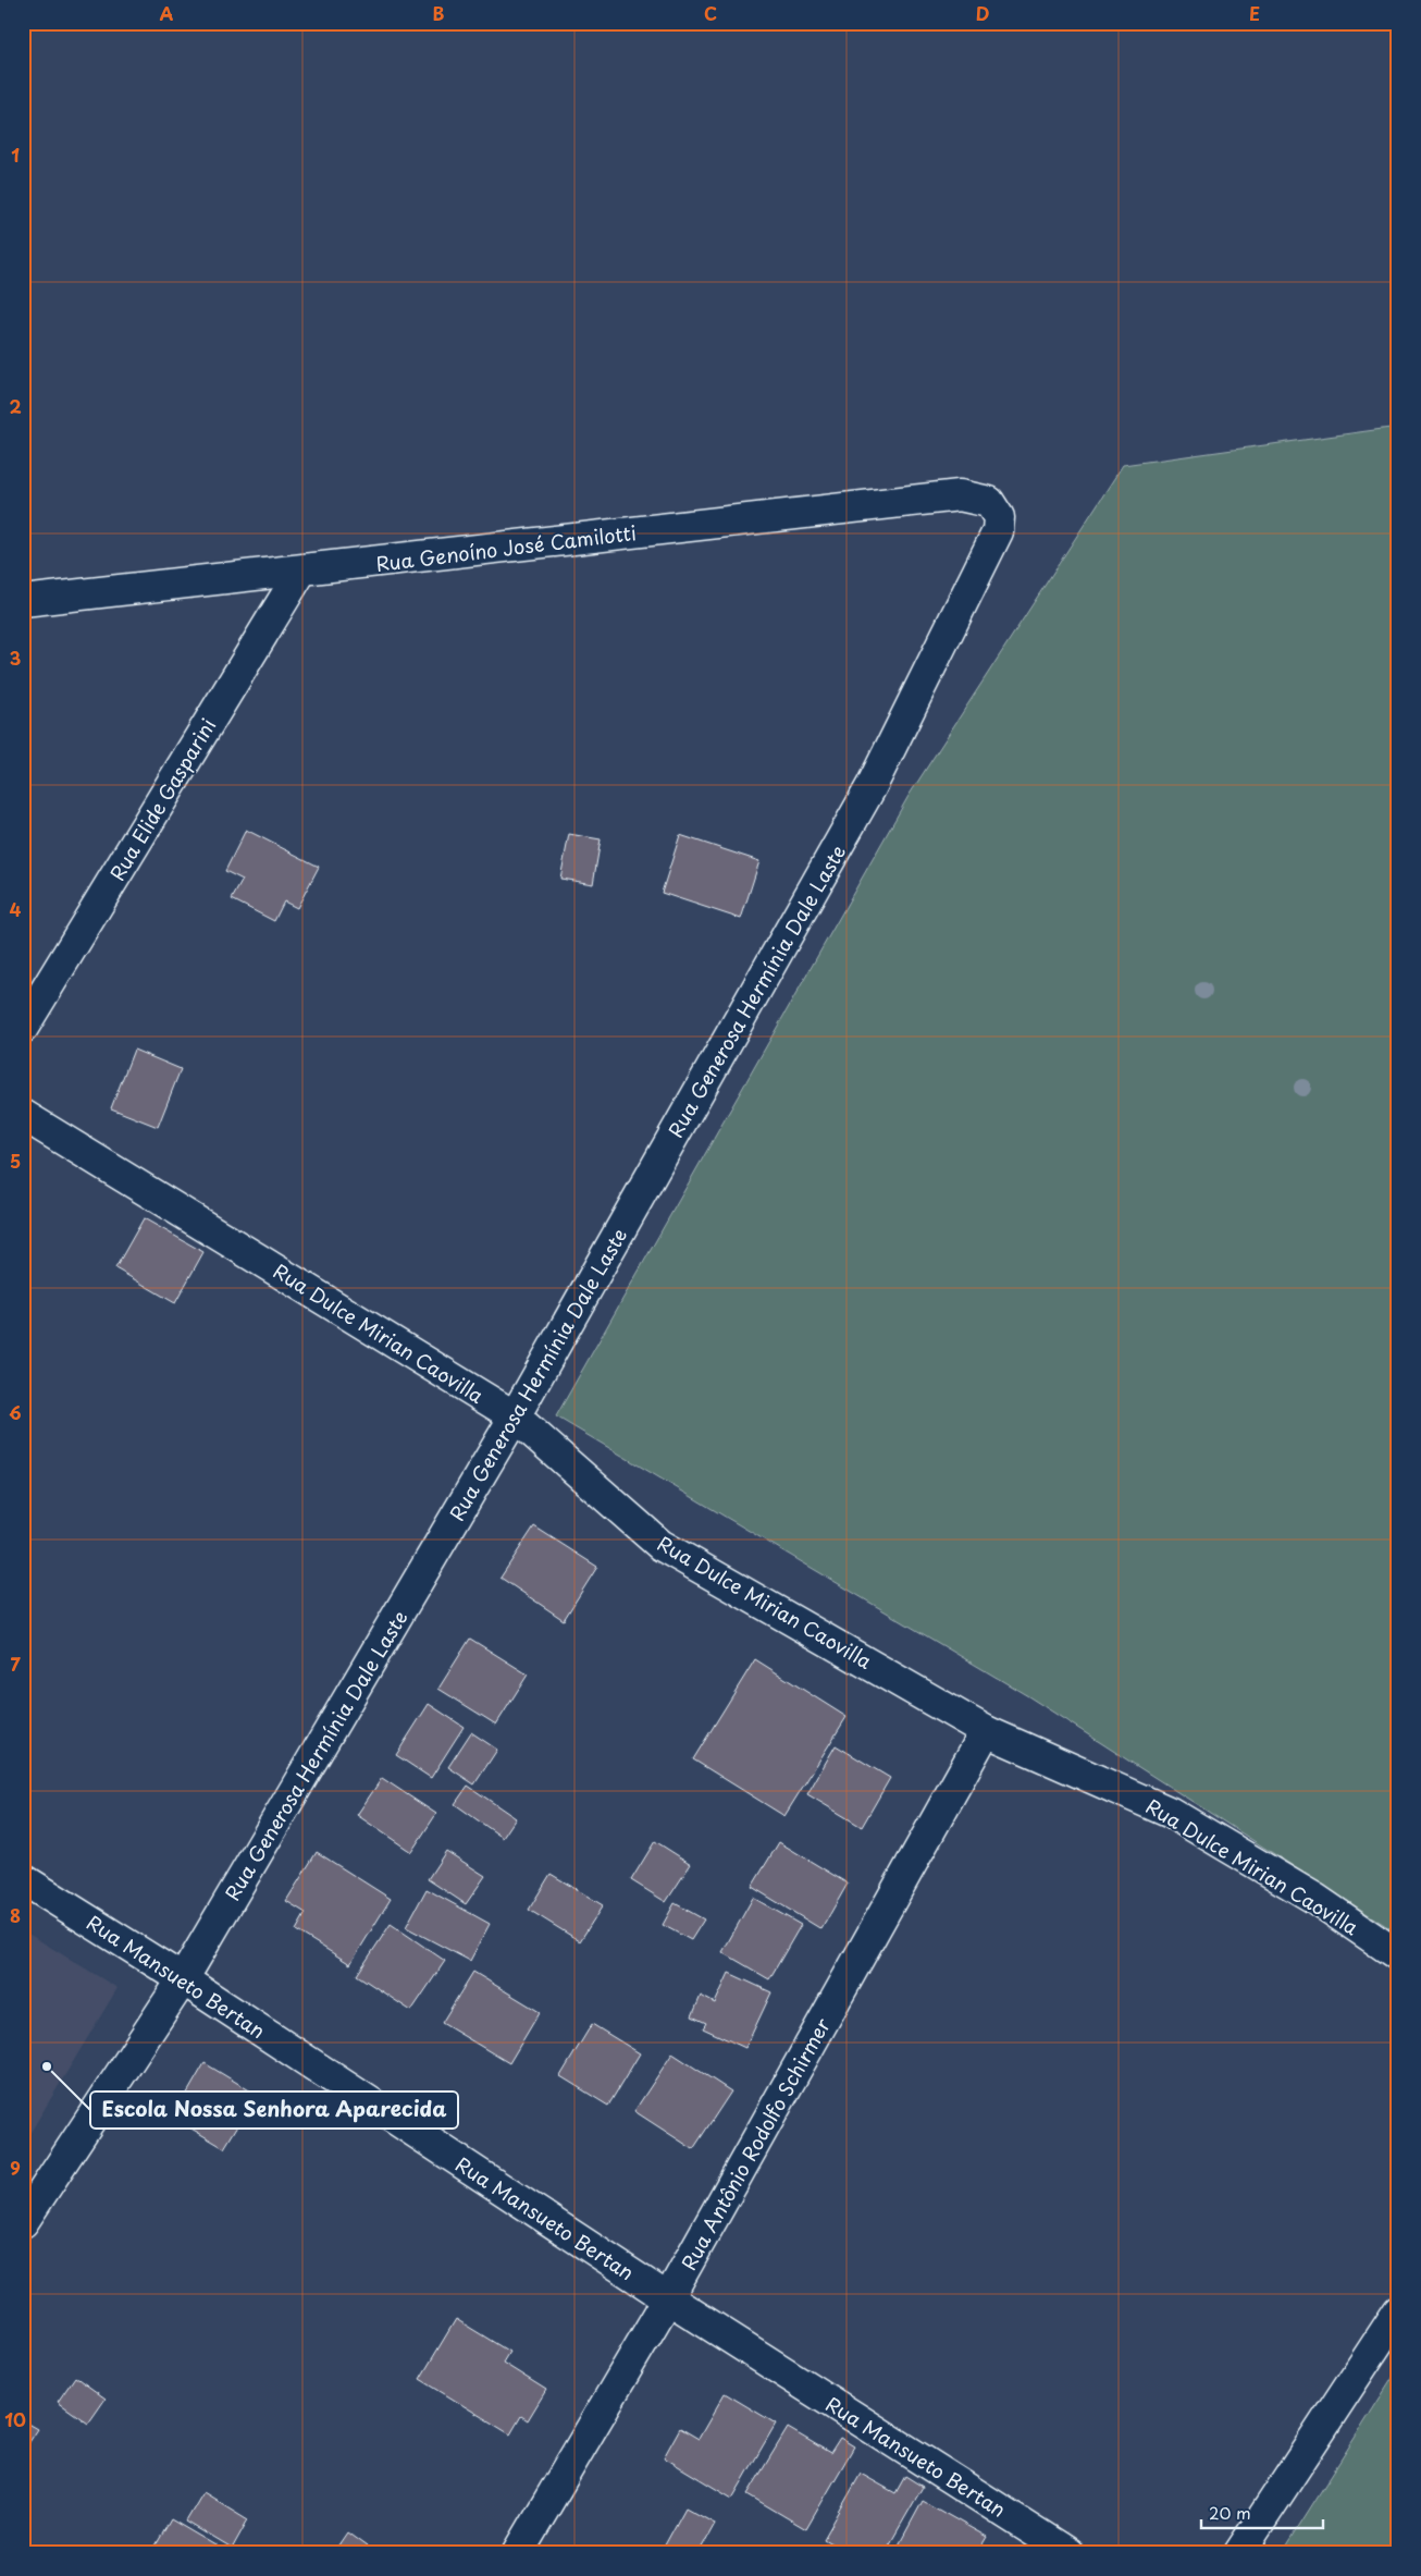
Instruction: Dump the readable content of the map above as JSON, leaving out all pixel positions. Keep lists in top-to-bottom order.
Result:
{
  "streets": {
    "street": [
      "Rua Genoíno José Camilotti",
      "Rua Elide Gasparini",
      "Rua Generosa Hermínia Dale Laste",
      "Rua Dulce Mirian Caovilla",
      "Rua Mansueto Bertan",
      "Rua Antônio Rodolfo Schirmer"
    ]
  },
  "crossings": [
    ["Rua Genoíno José Camilotti", "Rua Elide Gasparini"],
    ["Rua Genoíno José Camilotti", "Rua Generosa Hermínia Dale Laste"],
    ["Rua Generosa Hermínia Dale Laste", "Rua Dulce Mirian Caovilla"],
    ["Rua Generosa Hermínia Dale Laste", "Rua Mansueto Bertan"],
    ["Rua Dulce Mirian Caovilla", "Rua Antônio Rodolfo Schirmer"],
    ["Rua Mansueto Bertan", "Rua Antônio Rodolfo Schirmer"]
  ],
  "places": ["Escola Nossa Senhora Aparecida"],
  "scale_bar": "20 m",
  "grid": {
    "columns": [
      "A",
      "B",
      "C",
      "D",
      "E"
    ],
    "rows": [
      "1",
      "2",
      "3",
      "4",
      "5",
      "6",
      "7",
      "8",
      "9",
      "10"
    ]
  }
}
